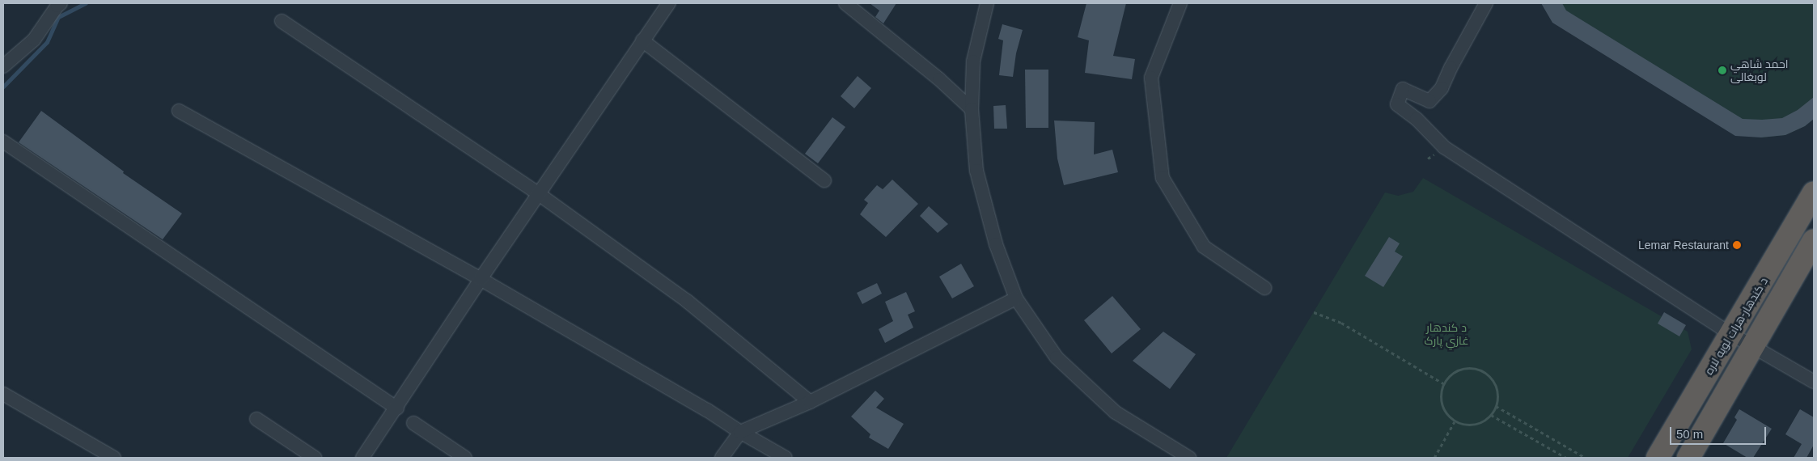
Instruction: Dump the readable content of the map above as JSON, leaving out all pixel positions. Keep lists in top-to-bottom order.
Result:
{
  "streets": {
    "highway": ["د کندهار-هرات لويه لاره"]
  },
  "parks": ["د کندهار غازي پارک"],
  "places": ["احمد شاهي لوبغالی", "Lemar Restaurant"],
  "scale_bar": "50 m"
}
